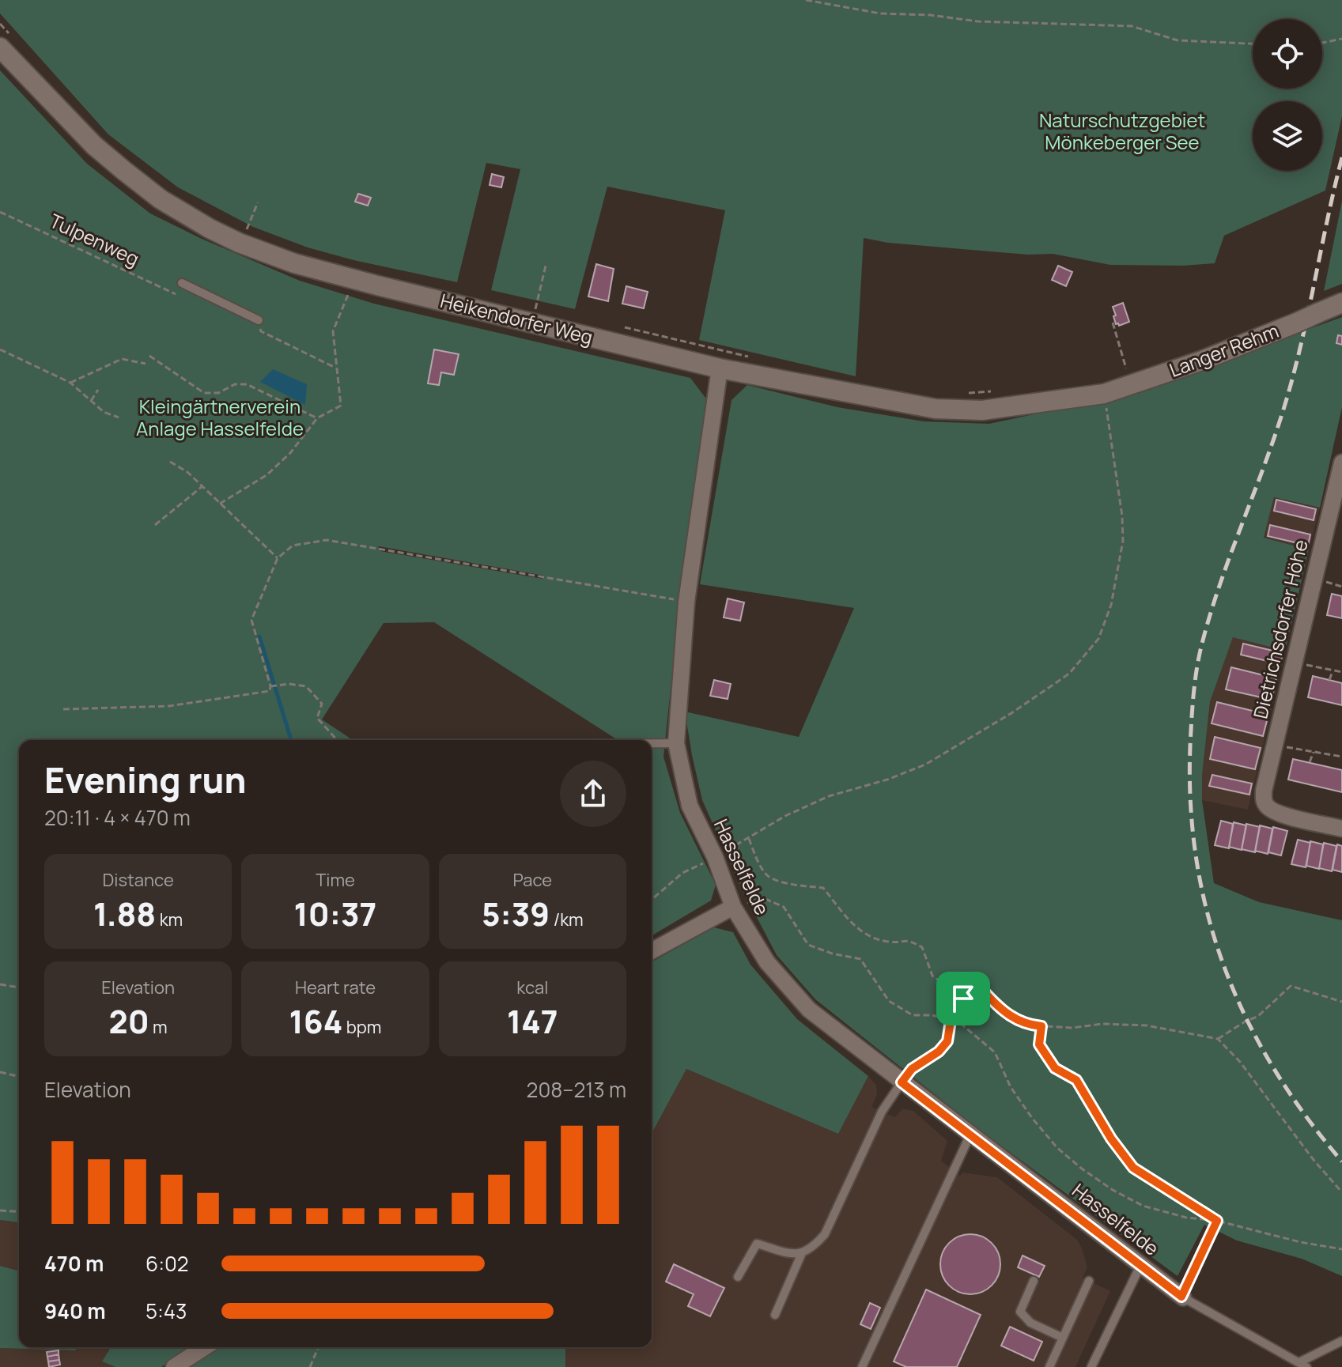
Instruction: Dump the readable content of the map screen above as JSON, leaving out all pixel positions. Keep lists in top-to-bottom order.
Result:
{
  "streets": {
    "street": [
      "Heikendorfer Weg",
      "Langer Rehm",
      "Dietrichsdorfer Höhe",
      "Hasselfelde"
    ],
    "path": ["Tulpenweg"]
  },
  "crossings": [
    ["Heikendorfer Weg", "Langer Rehm"],
    ["Heikendorfer Weg", "Hasselfelde"]
  ],
  "parks": ["Naturschutzgebiet Mönkeberger See", "Kleingärtnerverein Anlage Hasselfelde"],
  "page": {
    "heading": ["Evening run", "20:11 · 4 × 470 m"],
    "stats": [
      ["Distance", "1.88 km"],
      ["Time", "10:37"],
      ["Pace", "5:39 /km"],
      ["Elevation", "20 m"],
      ["Heart rate", "164 bpm"],
      ["kcal", "147"]
    ],
    "chart": ["Elevation", "208–213 m"],
    "list": [
      {
        "name": "470 m",
        "note": "6:02"
      },
      {
        "name": "940 m",
        "note": "5:43"
      }
    ]
  }
}
